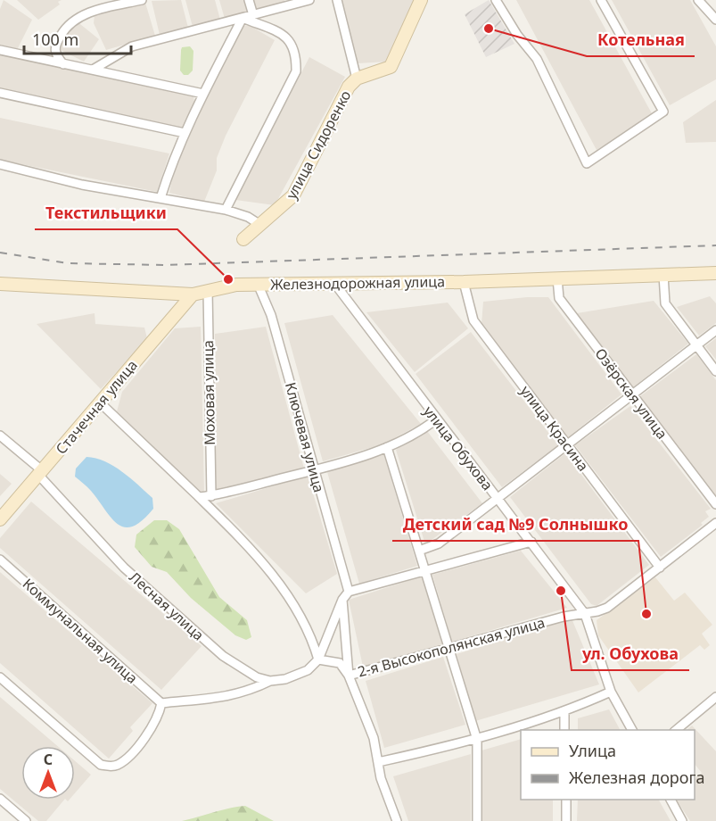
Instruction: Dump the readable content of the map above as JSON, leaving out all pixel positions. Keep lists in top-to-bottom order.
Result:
{
  "streets": {
    "street": [
      "улица Сидоренко",
      "Железнодорожная улица",
      "Моховая улица",
      "Озёрская улица",
      "Стачечная улица",
      "улица Красина",
      "Ключевая улица",
      "улица Обухова",
      "Лесная улица",
      "Коммунальная улица",
      "2-я Высокополянская улица"
    ]
  },
  "crossings": [
    ["Железнодорожная улица", "Моховая улица"],
    ["Железнодорожная улица", "Озёрская улица"],
    ["Железнодорожная улица", "Стачечная улица"],
    ["Железнодорожная улица", "улица Красина"],
    ["Железнодорожная улица", "Ключевая улица"],
    ["Железнодорожная улица", "улица Обухова"],
    ["Стачечная улица", "Лесная улица"],
    ["улица Красина", "2-я Высокополянская улица"],
    ["улица Обухова", "2-я Высокополянская улица"]
  ],
  "places": [
    "Котельная",
    "Текстильщики",
    "ул. Обухова",
    "Детский сад №9 Солнышко"
  ],
  "legend": ["Улица", "Железная дорога"],
  "scale_bar": "100 m",
  "north": "top"
}
